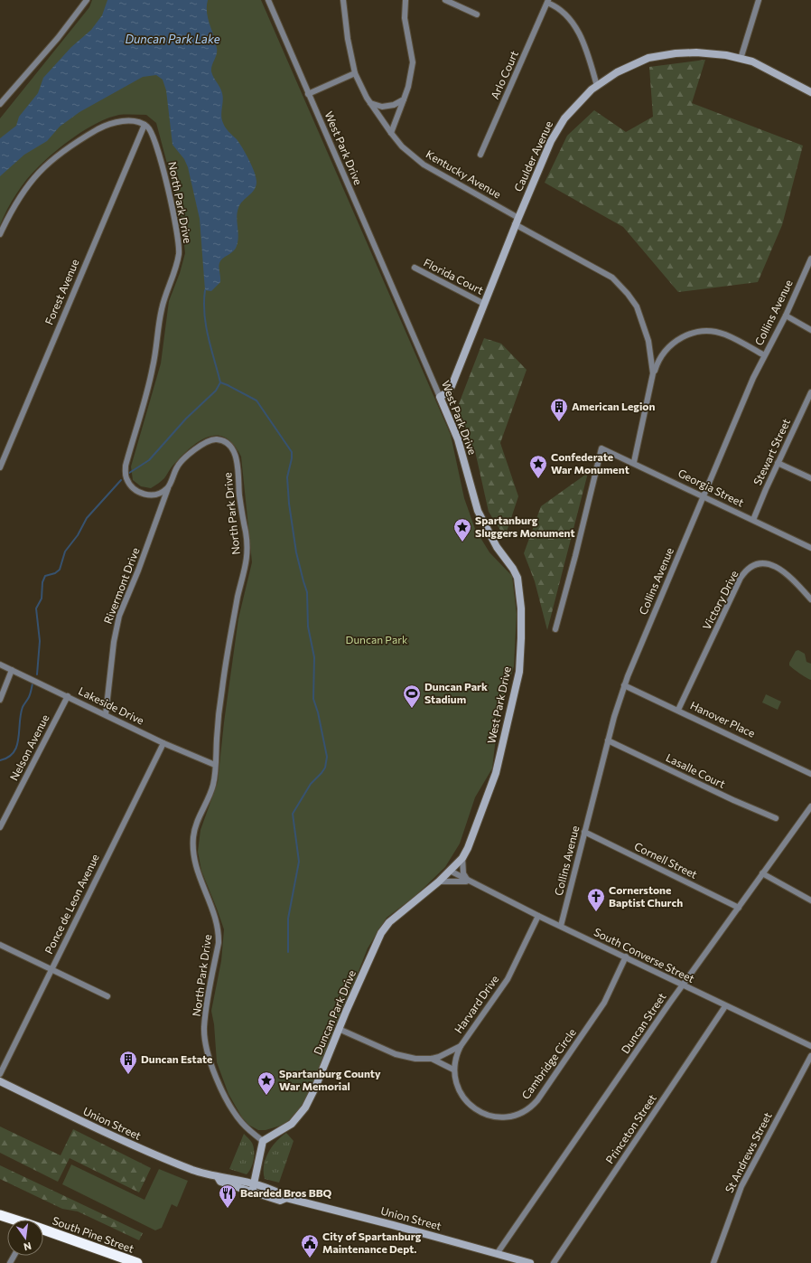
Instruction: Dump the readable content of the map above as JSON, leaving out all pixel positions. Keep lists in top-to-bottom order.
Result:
{
  "streets": {
    "highway": ["South Pine Street"],
    "street": [
      "Arlo Court",
      "West Park Drive",
      "Caulder Avenue",
      "Kentucky Avenue",
      "North Park Drive",
      "Florida Court",
      "Forest Avenue",
      "Collins Avenue",
      "Stewart Street",
      "Georgia Street",
      "Rivermont Drive",
      "Victory Drive",
      "Lakeside Drive",
      "Hanover Place",
      "Nelson Avenue",
      "Lasalle Court",
      "Cornell Street",
      "Ponce de Leon Avenue",
      "South Converse Street",
      "Harvard Drive",
      "Duncan Park Drive",
      "Duncan Street",
      "Cambridge Circle",
      "Union Street",
      "Princeton Street",
      "St Andrews Street"
    ]
  },
  "crossings": [
    ["West Park Drive", "Caulder Avenue"],
    ["West Park Drive", "South Converse Street"],
    ["West Park Drive", "Duncan Park Drive"],
    ["Caulder Avenue", "Kentucky Avenue"],
    ["Caulder Avenue", "Florida Court"],
    ["North Park Drive", "Forest Avenue"],
    ["North Park Drive", "Rivermont Drive"],
    ["North Park Drive", "Lakeside Drive"],
    ["North Park Drive", "Duncan Park Drive"],
    ["Collins Avenue", "Georgia Street"],
    ["Collins Avenue", "Hanover Place"],
    ["Collins Avenue", "Lasalle Court"],
    ["Collins Avenue", "Cornell Street"],
    ["Collins Avenue", "South Converse Street"],
    ["Stewart Street", "Georgia Street"],
    ["Rivermont Drive", "Lakeside Drive"],
    ["Victory Drive", "Hanover Place"],
    ["Lakeside Drive", "Nelson Avenue"],
    ["Lakeside Drive", "Ponce de Leon Avenue"],
    ["Cornell Street", "Duncan Street"],
    ["South Converse Street", "Harvard Drive"],
    ["South Converse Street", "Duncan Park Drive"],
    ["South Converse Street", "Duncan Street"],
    ["South Converse Street", "Cambridge Circle"],
    ["South Converse Street", "Princeton Street"],
    ["Harvard Drive", "Duncan Park Drive"],
    ["Harvard Drive", "Cambridge Circle"],
    ["Duncan Street", "Union Street"]
  ],
  "water": ["Duncan Park Lake"],
  "parks": ["Duncan Park"],
  "places": {
    "building": ["American Legion", "Duncan Estate"],
    "place": ["Confederate War Monument", "Spartanburg Sluggers Monument", "Spartanburg County War Memorial"],
    "sports": ["Duncan Park Stadium"],
    "church": ["Cornerstone Baptist Church"],
    "restaurant": ["Bearded Bros BBQ"],
    "public building": ["City of Spartanburg Maintenance Dept."]
  },
  "north": "bottom"
}
